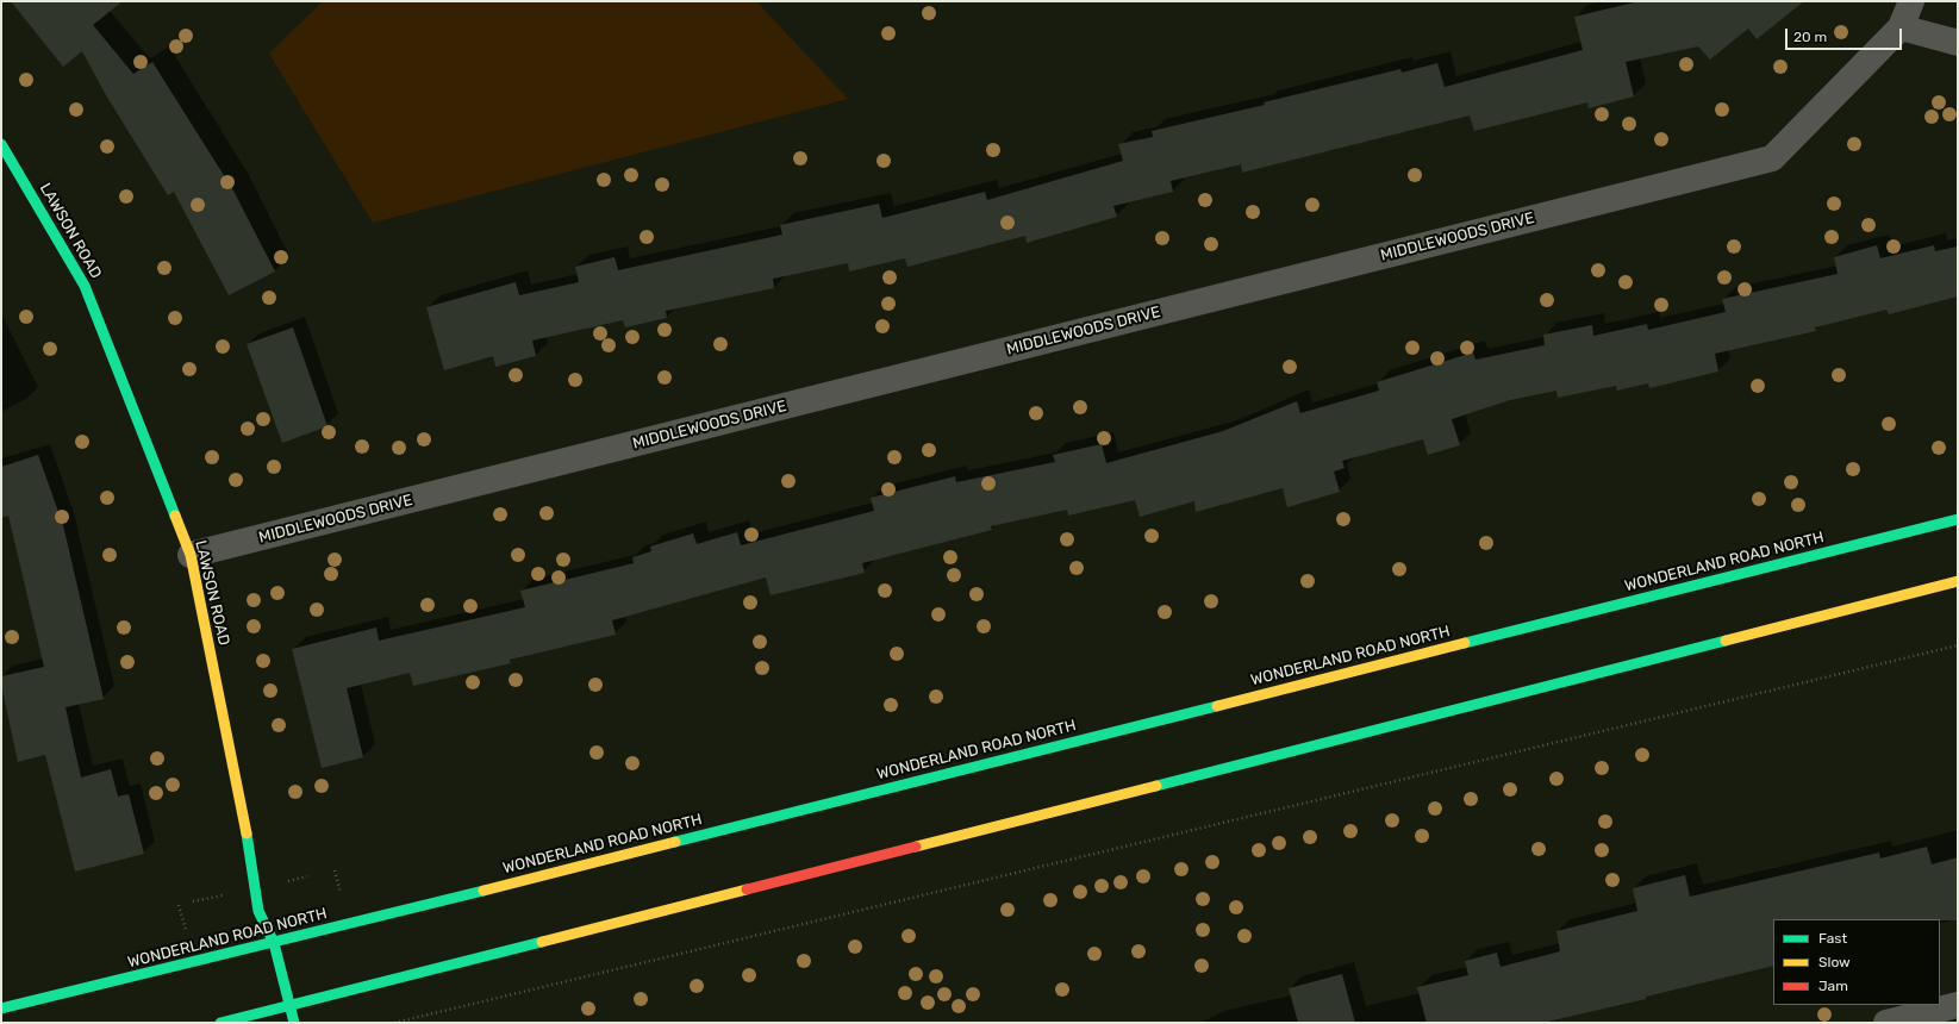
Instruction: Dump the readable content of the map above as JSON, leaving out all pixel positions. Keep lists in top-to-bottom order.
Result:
{
  "streets": {
    "main road": ["LAWSON ROAD", "WONDERLAND ROAD NORTH"],
    "street": ["MIDDLEWOODS DRIVE"]
  },
  "crossings": [
    ["LAWSON ROAD", "MIDDLEWOODS DRIVE"],
    ["LAWSON ROAD", "WONDERLAND ROAD NORTH"]
  ],
  "legend": ["Fast", "Slow", "Jam"],
  "scale_bar": "20 m"
}
